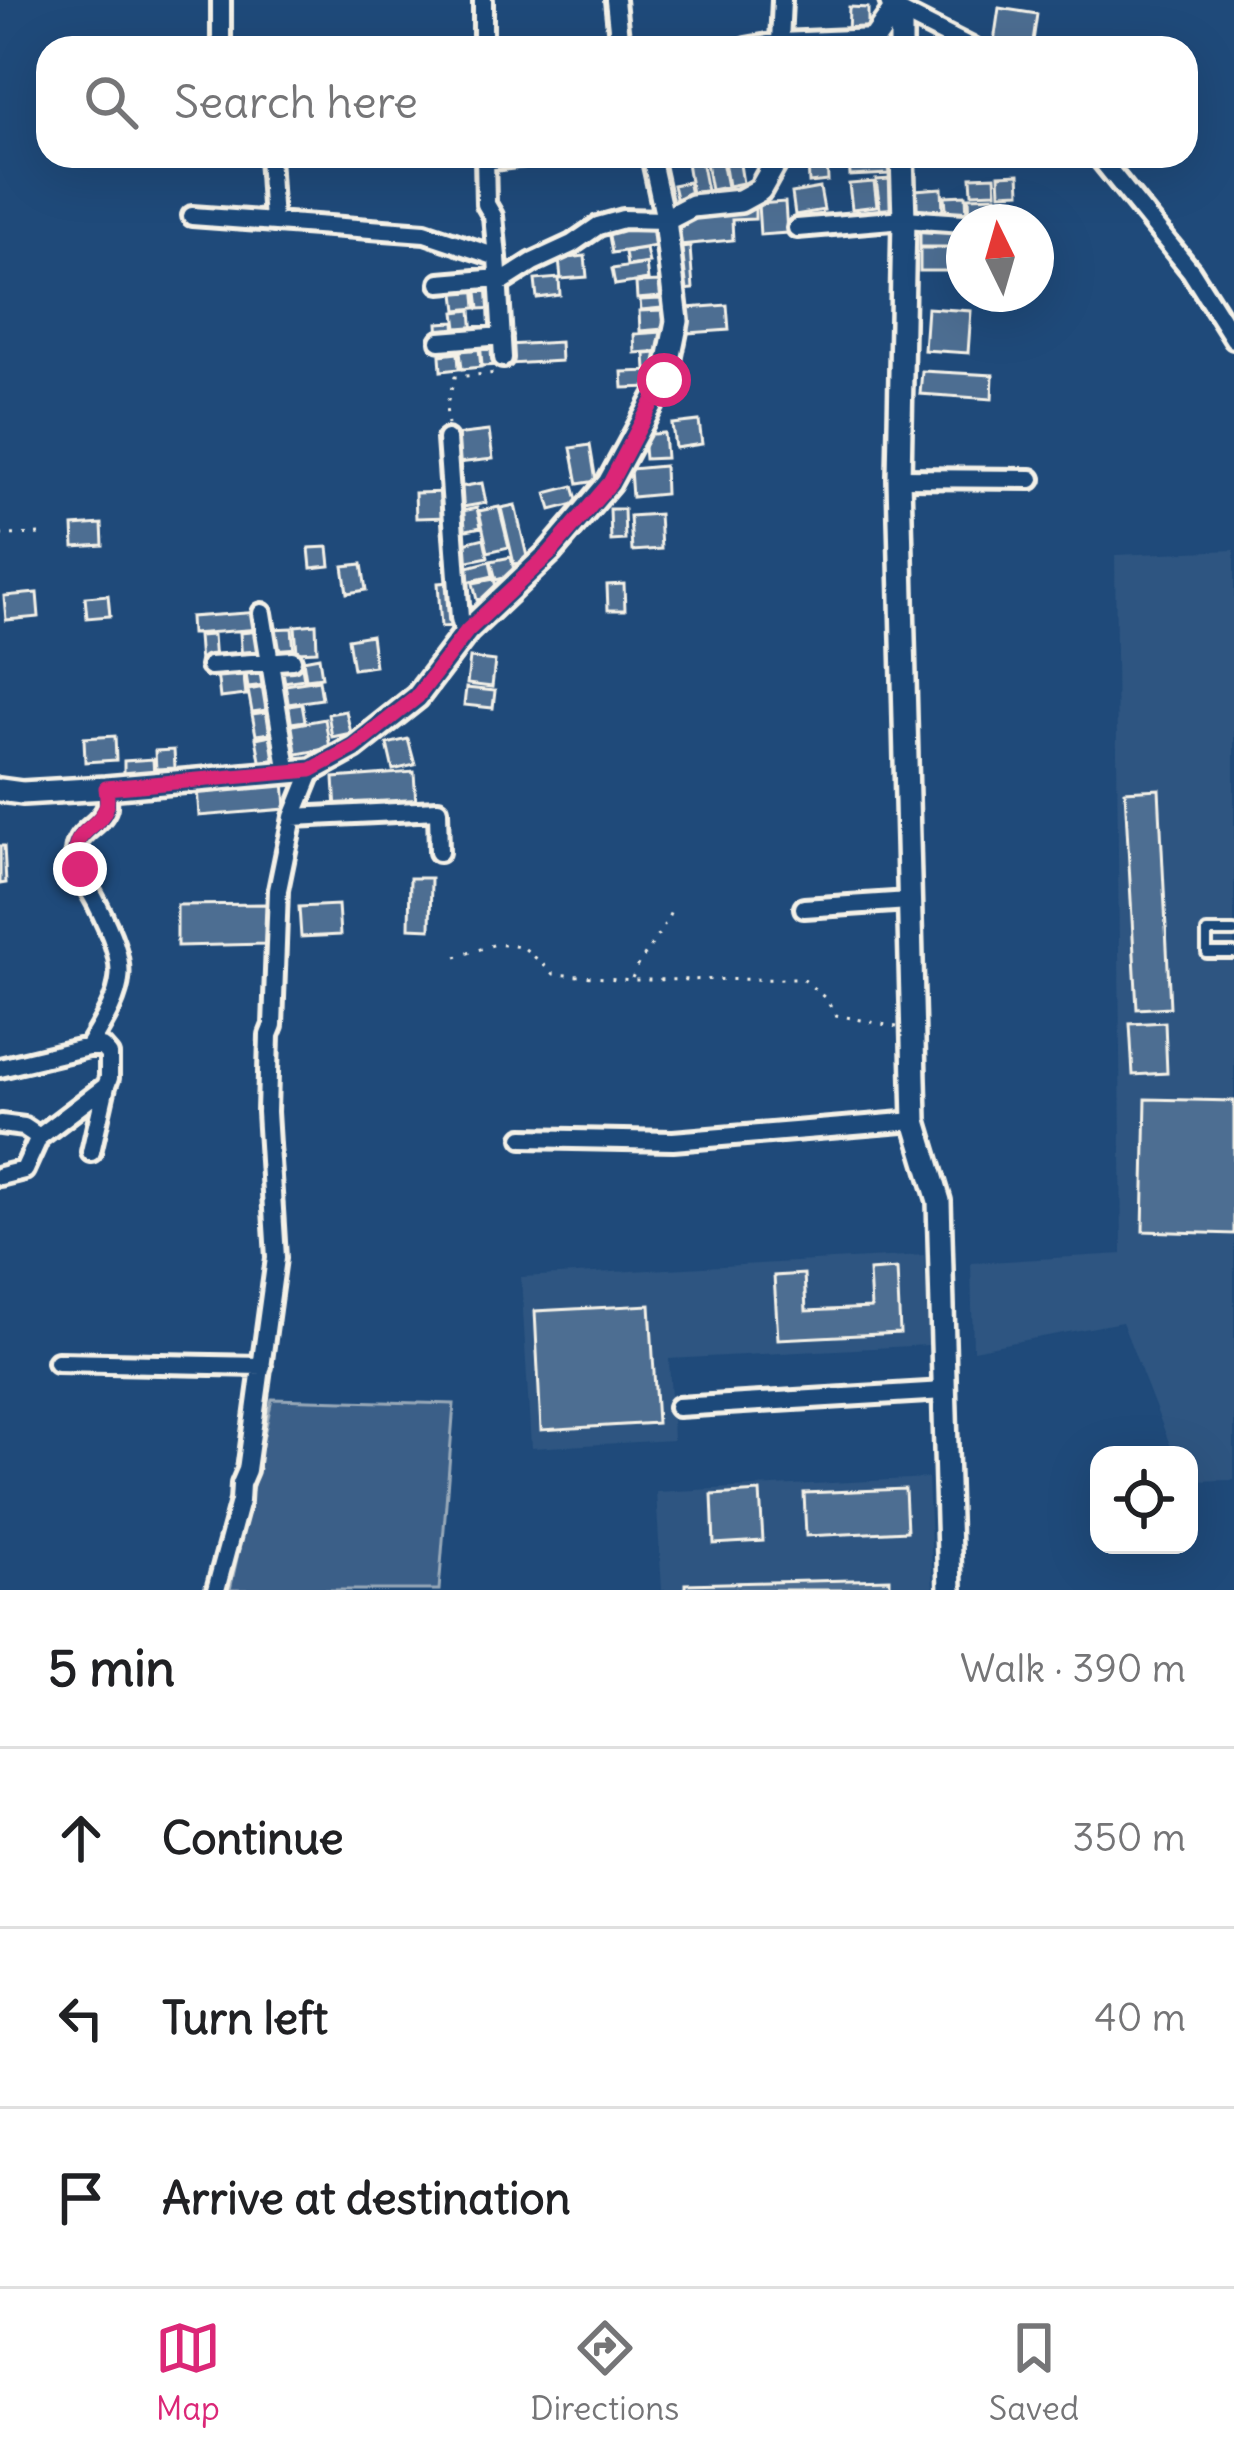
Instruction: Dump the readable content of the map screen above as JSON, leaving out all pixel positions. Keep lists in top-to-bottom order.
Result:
{
  "north": "top",
  "page": {
    "search": "Search here",
    "heading": ["5 min", "Walk · 390 m"],
    "list": [
      ["Continue", "350 m"],
      ["Turn left", "40 m"],
      "Arrive at destination"
    ],
    "nav": ["Map", "Directions", "Saved"]
  }
}
